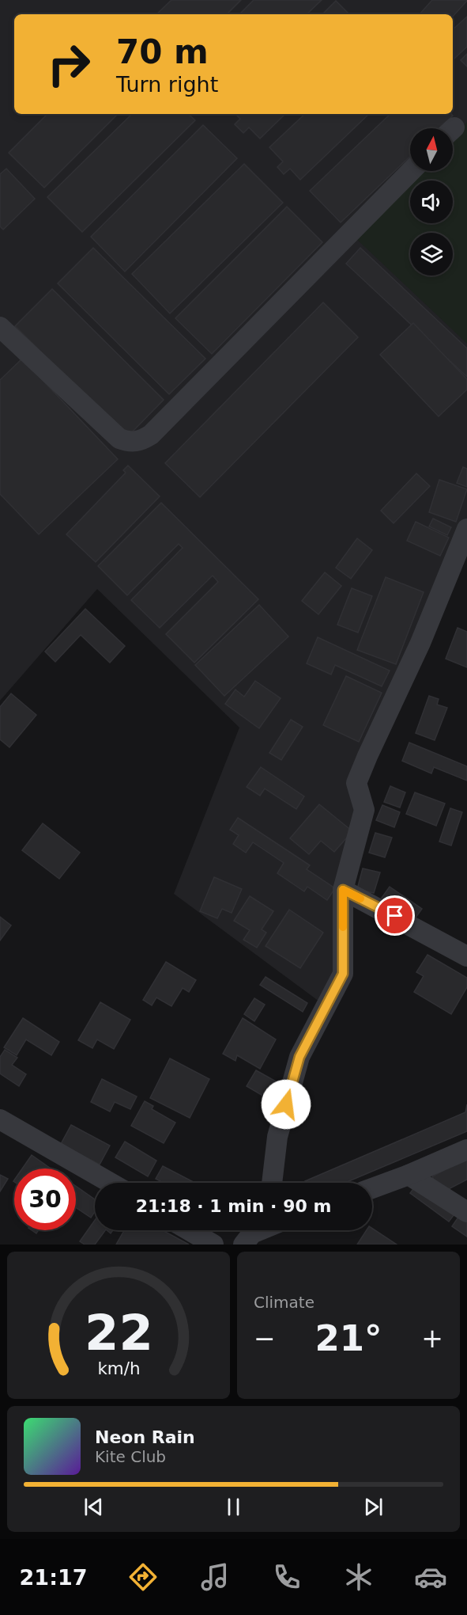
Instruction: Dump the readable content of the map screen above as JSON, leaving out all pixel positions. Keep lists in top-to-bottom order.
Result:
{
  "north": "top",
  "page": {
    "turn": ["70 m", "Turn right"],
    "limit": "30",
    "trip": "21:18 · 1 min · 90 m",
    "tile": "Climate",
    "heat": ["−", "21°", "+"],
    "song": ["Neon Rain", "Kite Club"],
    "tabs": "21:17",
    "gauge": ["22", "km/h"]
  }
}
